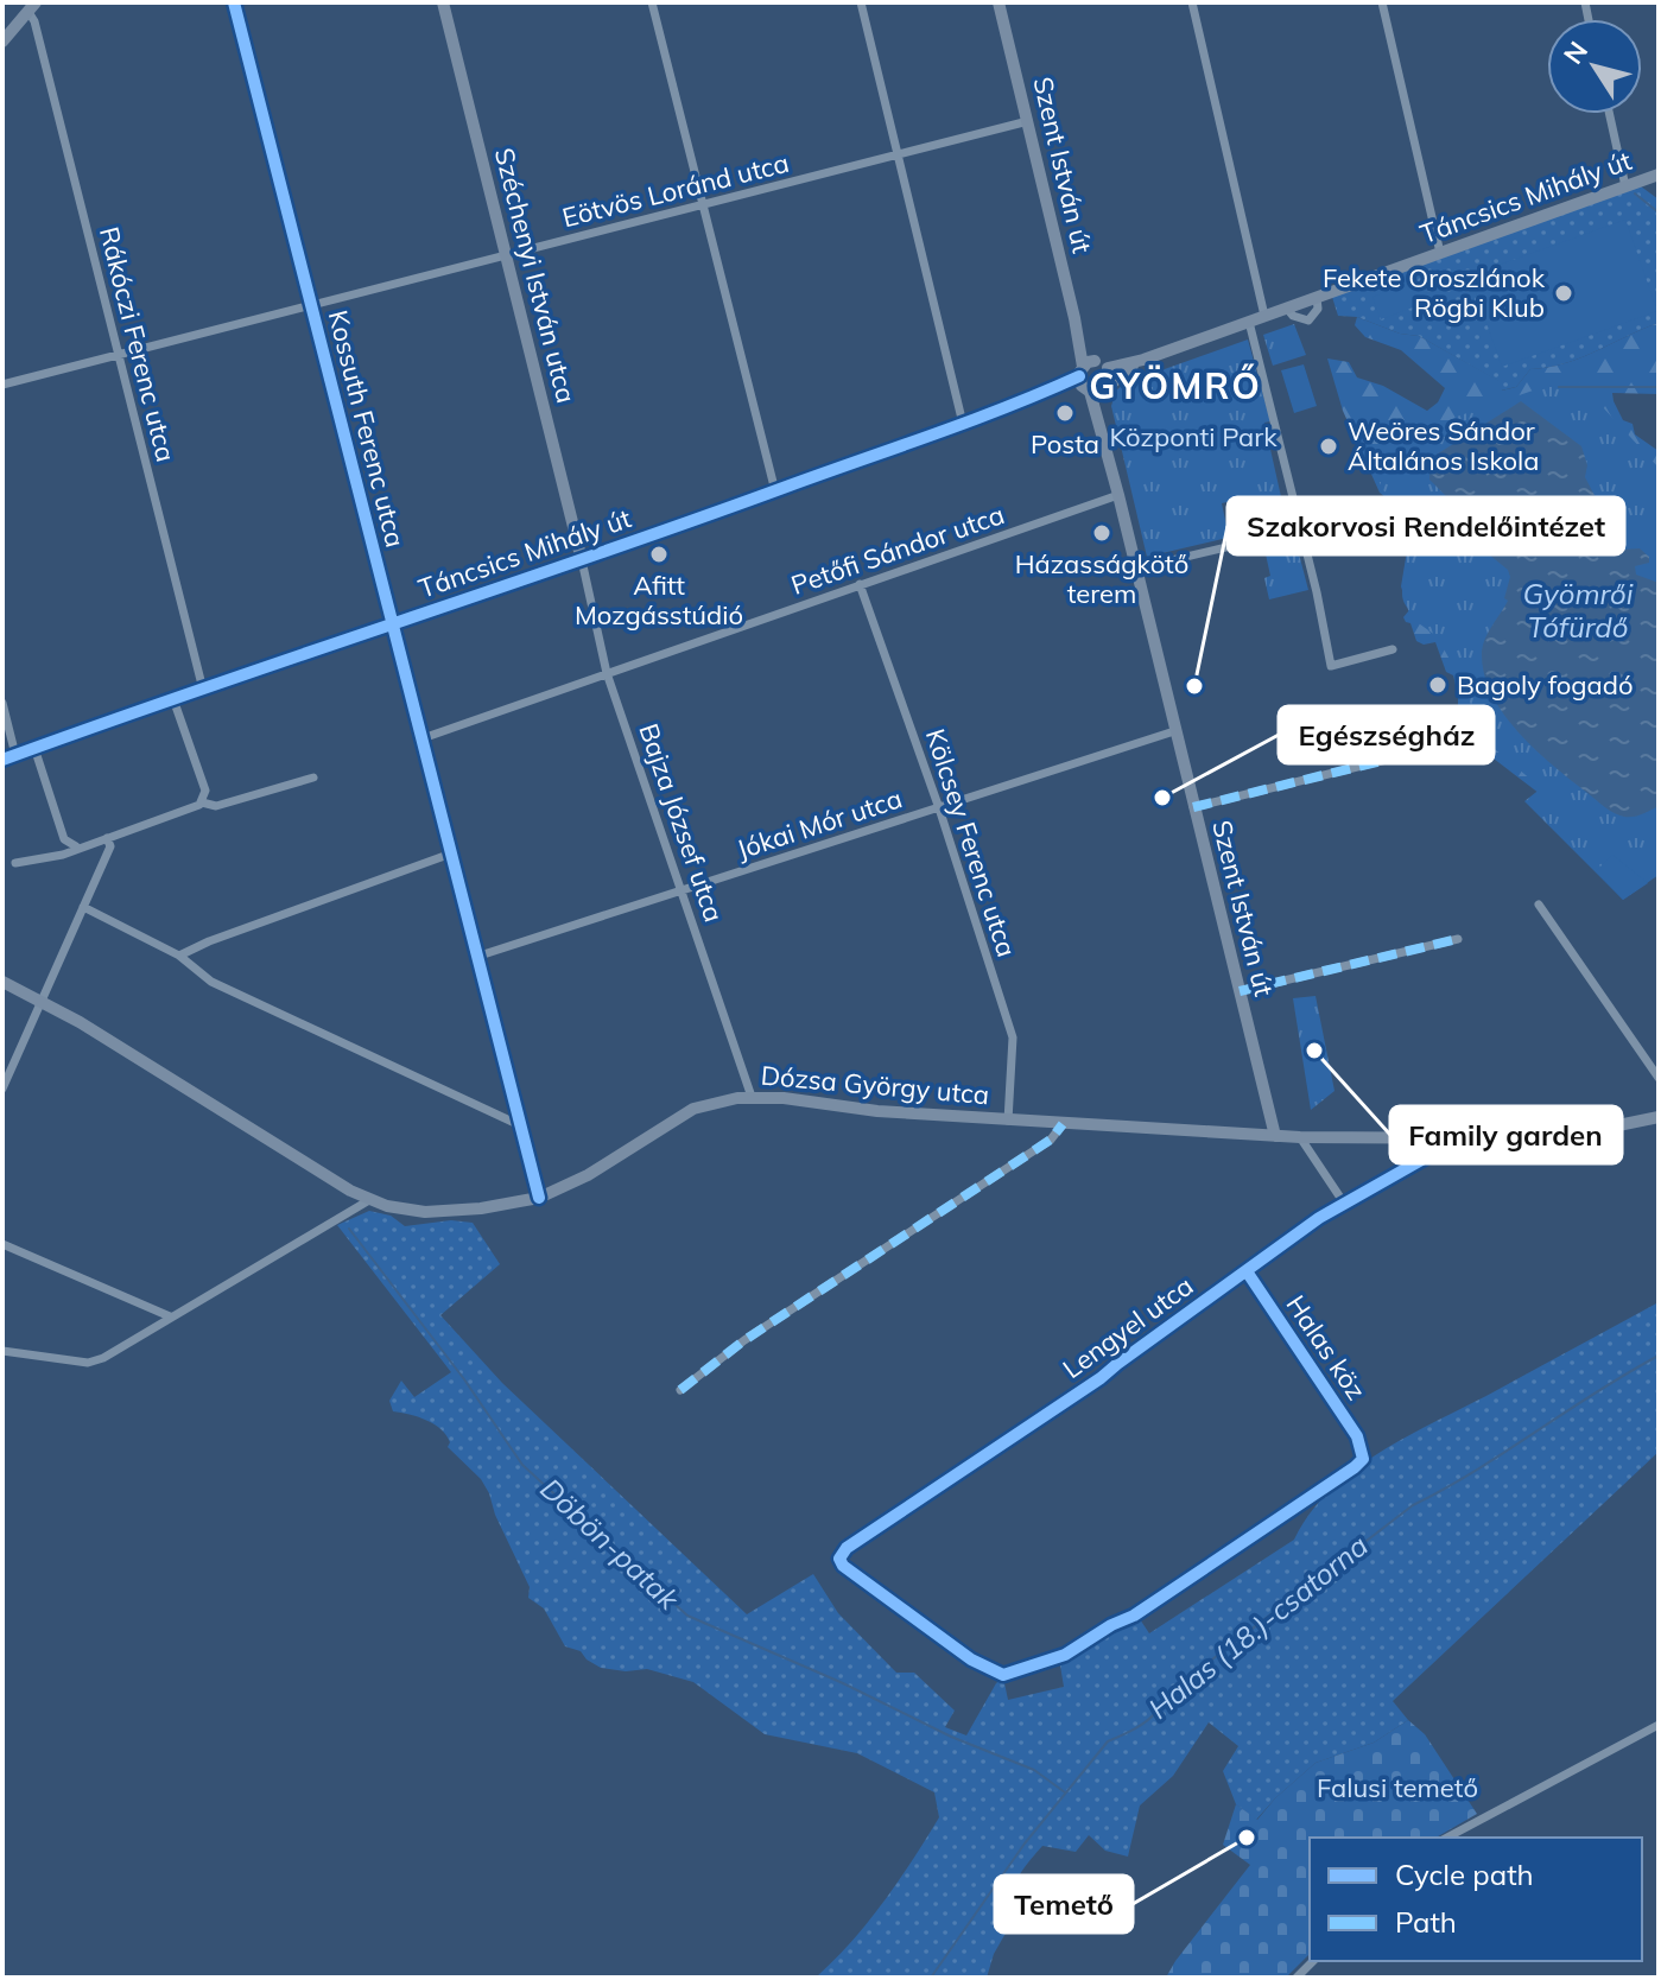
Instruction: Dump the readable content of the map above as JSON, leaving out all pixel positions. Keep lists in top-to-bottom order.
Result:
{
  "streets": {
    "street": [
      "Szent István út",
      "Eötvös Loránd utca",
      "Táncsics Mihály út",
      "Széchenyi István utca",
      "Rákóczi Ferenc utca",
      "Kossuth Ferenc utca",
      "Petőfi Sándor utca",
      "Bajza József utca",
      "Jókai Mór utca",
      "Kölcsey Ferenc utca",
      "Dózsa György utca",
      "Lengyel utca",
      "Halas köz"
    ]
  },
  "crossings": [
    ["Szent István út", "Eötvös Loránd utca"],
    ["Szent István út", "Táncsics Mihály út"],
    ["Szent István út", "Petőfi Sándor utca"],
    ["Szent István út", "Jókai Mór utca"],
    ["Szent István út", "Dózsa György utca"],
    ["Eötvös Loránd utca", "Széchenyi István utca"],
    ["Eötvös Loránd utca", "Rákóczi Ferenc utca"],
    ["Eötvös Loránd utca", "Kossuth Ferenc utca"],
    ["Táncsics Mihály út", "Széchenyi István utca"],
    ["Táncsics Mihály út", "Rákóczi Ferenc utca"],
    ["Táncsics Mihály út", "Kossuth Ferenc utca"],
    ["Táncsics Mihály út", "Bajza József utca"],
    ["Széchenyi István utca", "Bajza József utca"],
    ["Kossuth Ferenc utca", "Petőfi Sándor utca"],
    ["Kossuth Ferenc utca", "Jókai Mór utca"],
    ["Kossuth Ferenc utca", "Dózsa György utca"],
    ["Petőfi Sándor utca", "Bajza József utca"],
    ["Petőfi Sándor utca", "Kölcsey Ferenc utca"],
    ["Bajza József utca", "Jókai Mór utca"],
    ["Bajza József utca", "Dózsa György utca"],
    ["Jókai Mór utca", "Kölcsey Ferenc utca"],
    ["Kölcsey Ferenc utca", "Dózsa György utca"],
    ["Dózsa György utca", "Lengyel utca"],
    ["Lengyel utca", "Halas köz"]
  ],
  "districts": ["GYÖMRŐ"],
  "water": ["Gyömrői Tófürdő", "Döbön-patak", "Halas (18.)-csatorna"],
  "parks": ["Központi Park", "Falusi temető"],
  "places": [
    "Fekete Oroszlánok Rögbi Klub",
    "Posta",
    "Weöres Sándor Általános Iskola",
    "Házasságkötő terem",
    "Afitt Mozgásstúdió",
    "Bagoly fogadó",
    "Szakorvosi Rendelőintézet",
    "Egészségház",
    "Family garden",
    "Temető"
  ],
  "legend": ["Cycle path", "Path"],
  "north": "top left"
}
